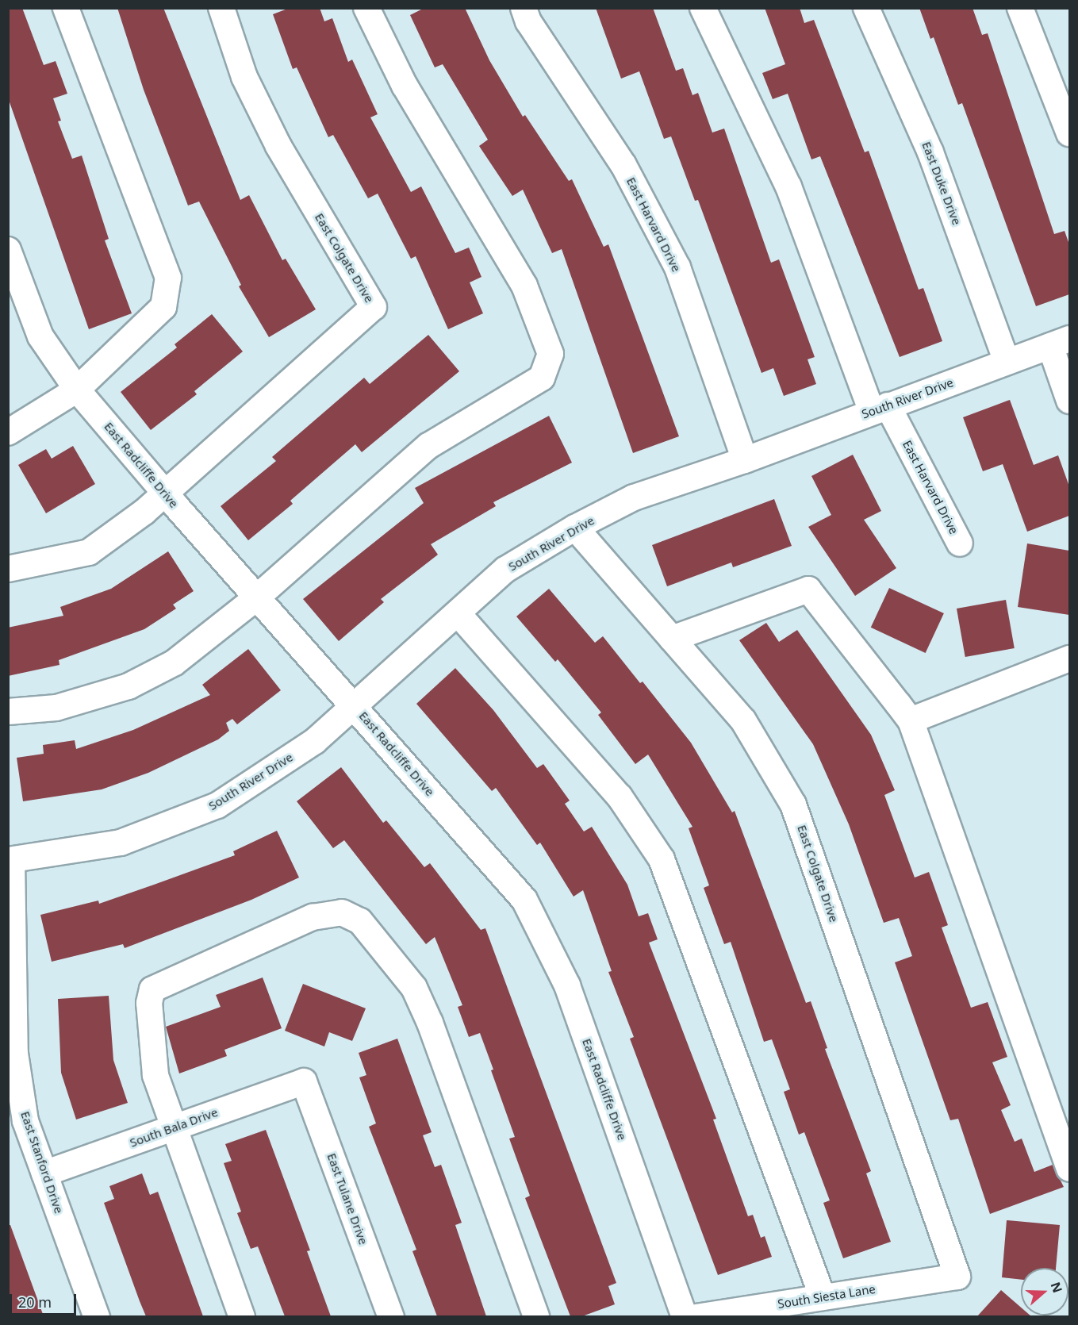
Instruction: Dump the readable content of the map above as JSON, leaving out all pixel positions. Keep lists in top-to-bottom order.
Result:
{
  "streets": {
    "street": [
      "East Duke Drive",
      "East Harvard Drive",
      "East Colgate Drive",
      "South River Drive",
      "East Radcliffe Drive",
      "South Bala Drive",
      "East Stanford Drive",
      "East Tulane Drive",
      "South Siesta Lane"
    ]
  },
  "crossings": [
    ["East Duke Drive", "South River Drive"],
    ["East Harvard Drive", "South River Drive"],
    ["East Colgate Drive", "South River Drive"],
    ["East Colgate Drive", "East Radcliffe Drive"],
    ["East Colgate Drive", "South Siesta Lane"],
    ["South River Drive", "East Radcliffe Drive"],
    ["South River Drive", "East Stanford Drive"],
    ["South Bala Drive", "East Stanford Drive"],
    ["South Bala Drive", "East Tulane Drive"]
  ],
  "scale_bar": "20 m",
  "north": "right"
}
